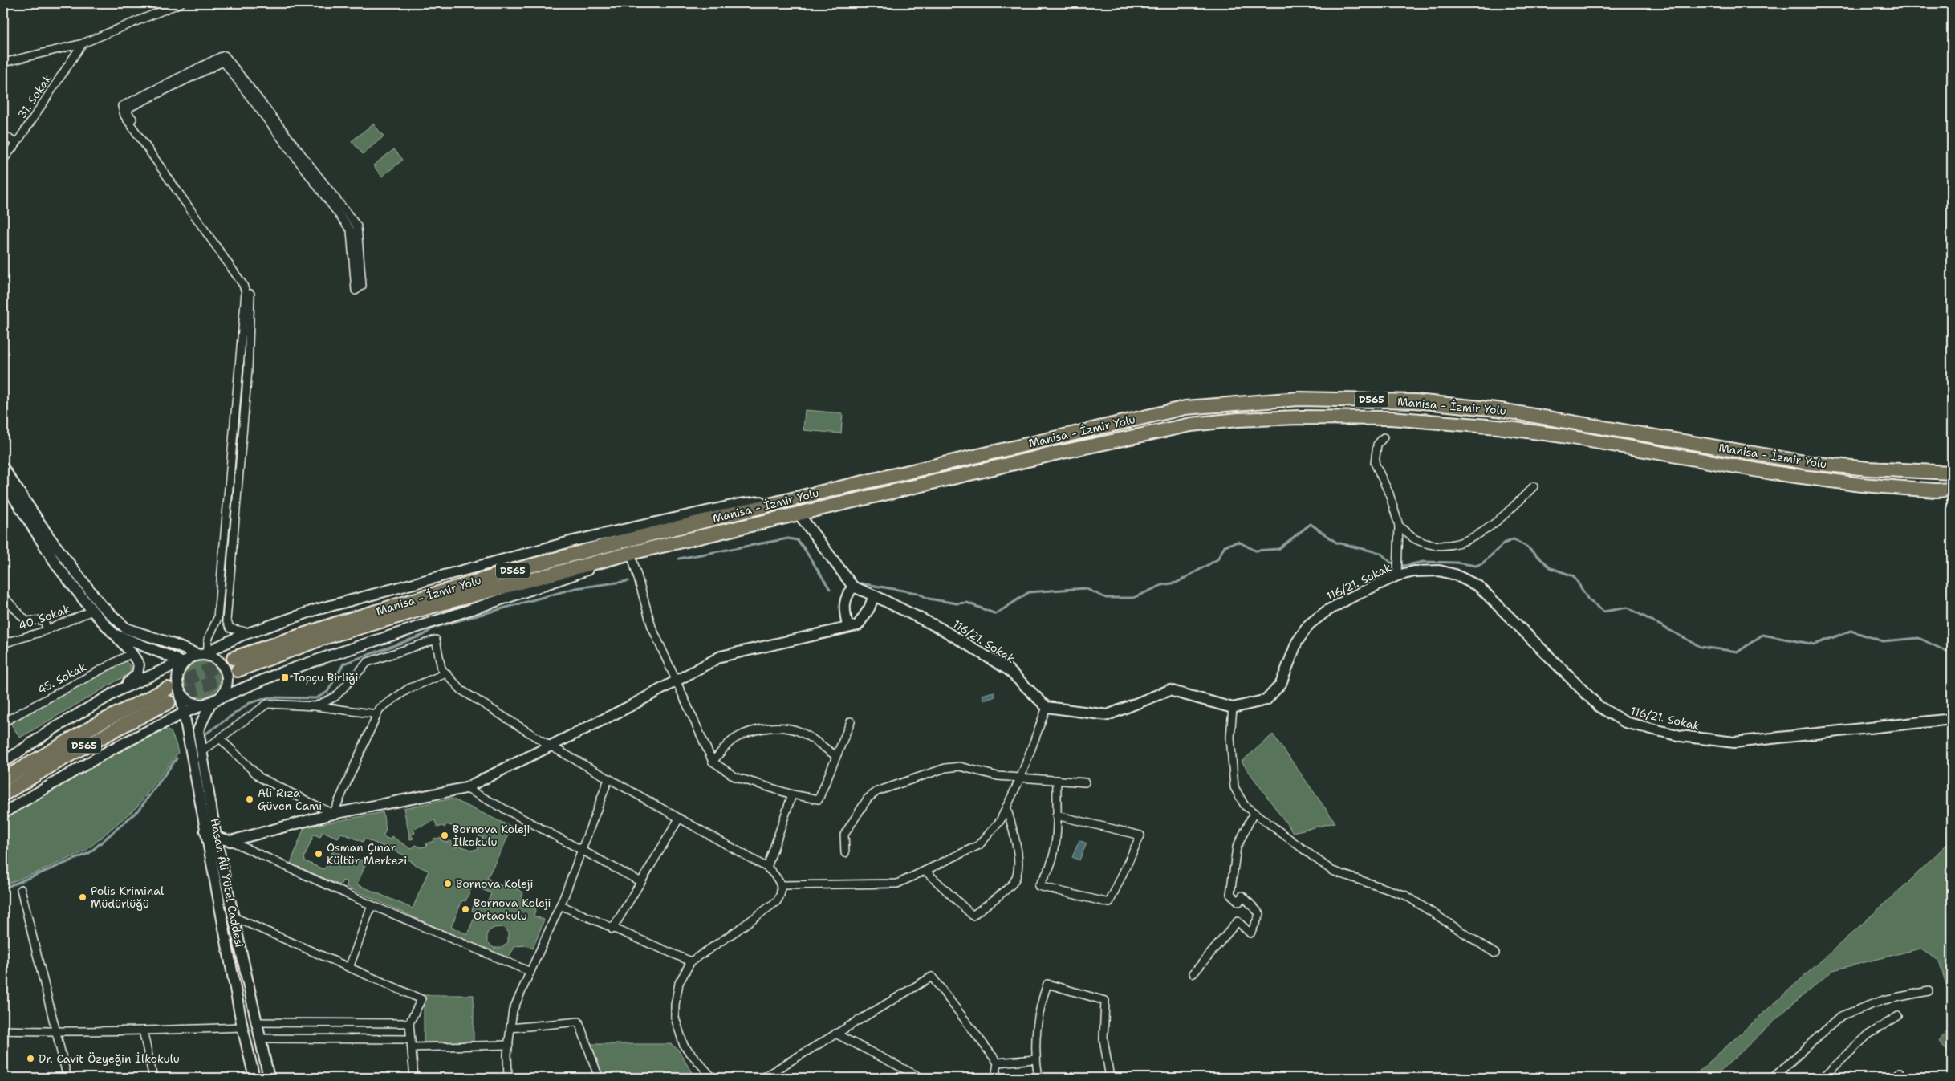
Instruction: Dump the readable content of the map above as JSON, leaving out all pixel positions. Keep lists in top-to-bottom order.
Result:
{
  "streets": {
    "highway": ["D565", "Manisa - İzmir Yolu"],
    "main road": ["116/21. Sokak", "Hasan Âli Yücel Caddesi"],
    "street": ["31. Sokak", "40. Sokak", "45. Sokak"]
  },
  "crossings": [
    ["D565", "Hasan Âli Yücel Caddesi"]
  ],
  "places": {
    "transit": ["Topçu Birliği"],
    "other": [
      "Ali Rıza Güven Cami",
      "Bornova Koleji İlkokulu",
      "Osman Çınar Kültür Merkezi",
      "Bornova Koleji",
      "Polis Kriminal Müdürlüğü",
      "Bornova Koleji Ortaokulu",
      "Dr. Cavit Özyeğin İlkokulu"
    ]
  }
}
